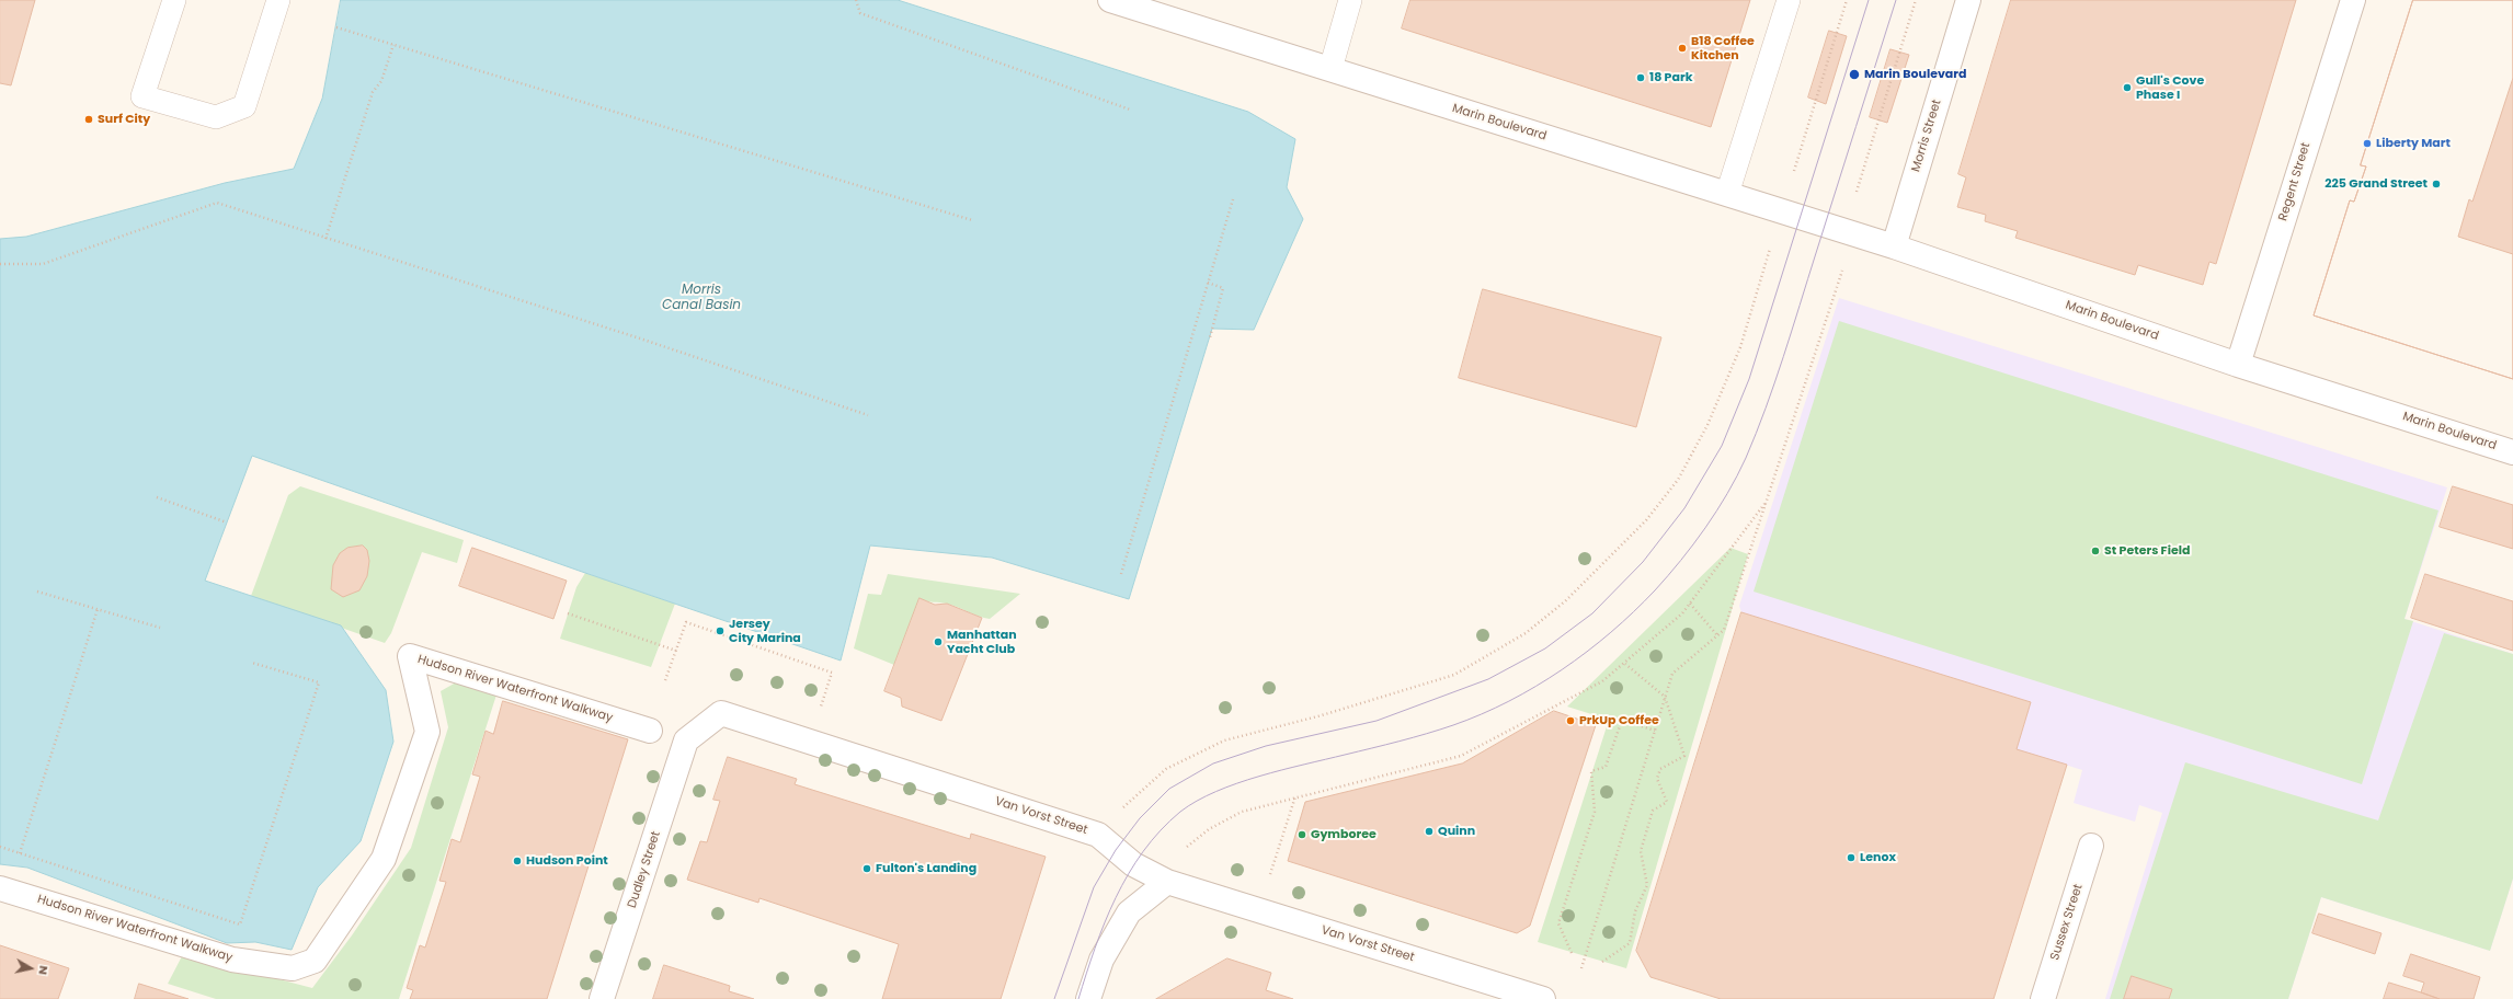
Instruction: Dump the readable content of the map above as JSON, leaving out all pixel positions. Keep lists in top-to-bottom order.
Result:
{
  "streets": {
    "street": [
      "Marin Boulevard",
      "Morris Street",
      "Regent Street",
      "Hudson River Waterfront Walkway",
      "Van Vorst Street",
      "Dudley Street",
      "Sussex Street"
    ]
  },
  "crossings": [
    ["Marin Boulevard", "Morris Street"],
    ["Marin Boulevard", "Regent Street"],
    ["Van Vorst Street", "Dudley Street"]
  ],
  "water": ["Morris Canal Basin"],
  "places": [
    "B18 Coffee Kitchen",
    "Marin Boulevard",
    "18 Park",
    "Gull's Cove Phase I",
    "Surf City",
    "Liberty Mart",
    "225 Grand Street",
    "St Peters Field",
    "Jersey City Marina",
    "Manhattan Yacht Club",
    "PrkUp Coffee",
    "Quinn",
    "Gymboree",
    "Lenox",
    "Hudson Point",
    "Fulton's Landing"
  ],
  "north": "right"
}
